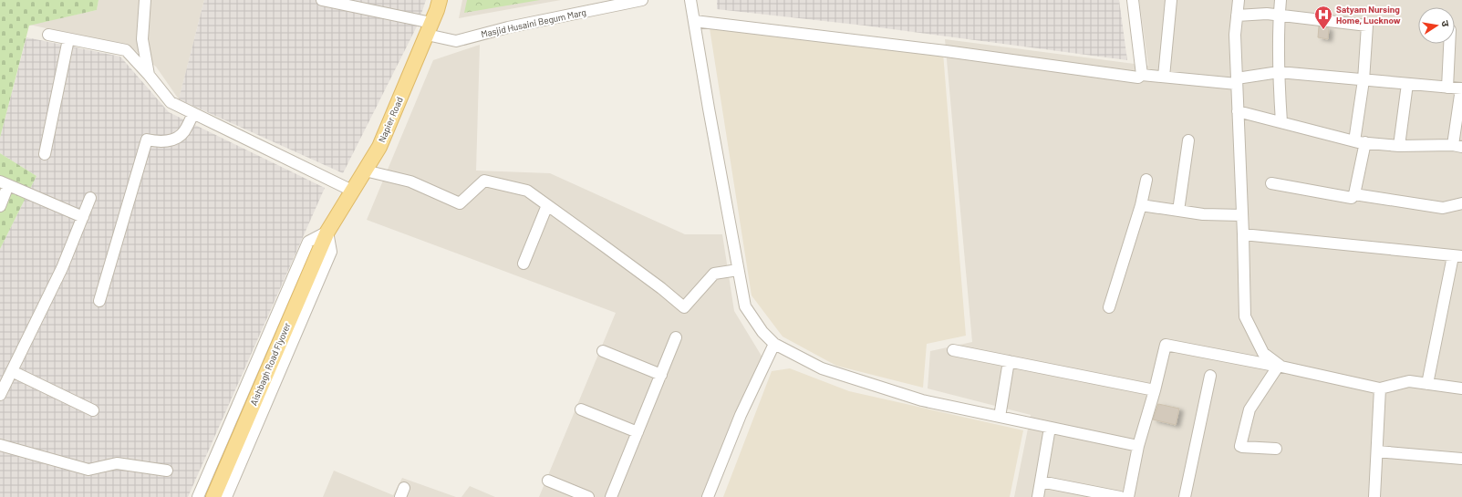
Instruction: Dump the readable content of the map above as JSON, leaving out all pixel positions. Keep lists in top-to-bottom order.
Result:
{
  "streets": {
    "main road": ["Napier Road", "Aishbagh Road Flyover"],
    "street": ["Masjid Husaini Begum Marg"]
  },
  "crossings": [
    ["Masjid Husaini Begum Marg", "Napier Road"],
    ["Napier Road", "Aishbagh Road Flyover"]
  ],
  "places": {
    "hospital": ["Satyam Nursing Home, Lucknow"]
  },
  "north": "right"
}
